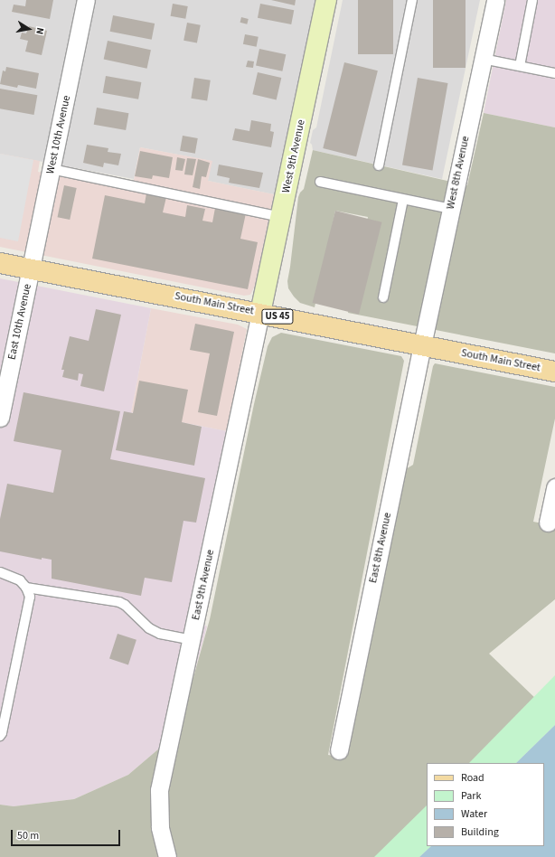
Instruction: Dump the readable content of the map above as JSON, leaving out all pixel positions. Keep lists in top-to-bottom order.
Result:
{
  "streets": {
    "main road": ["West 9th Avenue", "South Main Street", "US 45"],
    "street": [
      "West 10th Avenue",
      "West 8th Avenue",
      "East 10th Avenue",
      "East 8th Avenue",
      "East 9th Avenue"
    ]
  },
  "crossings": [
    ["West 10th Avenue", "South Main Street"],
    ["West 10th Avenue", "East 10th Avenue"],
    ["West 9th Avenue", "South Main Street"],
    ["West 9th Avenue", "East 9th Avenue"],
    ["West 8th Avenue", "South Main Street"],
    ["West 8th Avenue", "East 8th Avenue"],
    ["South Main Street", "East 10th Avenue"],
    ["South Main Street", "East 8th Avenue"],
    ["South Main Street", "East 9th Avenue"]
  ],
  "legend": [
    "Road",
    "Park",
    "Water",
    "Building"
  ],
  "scale_bar": "50 m",
  "north": "right"
}
